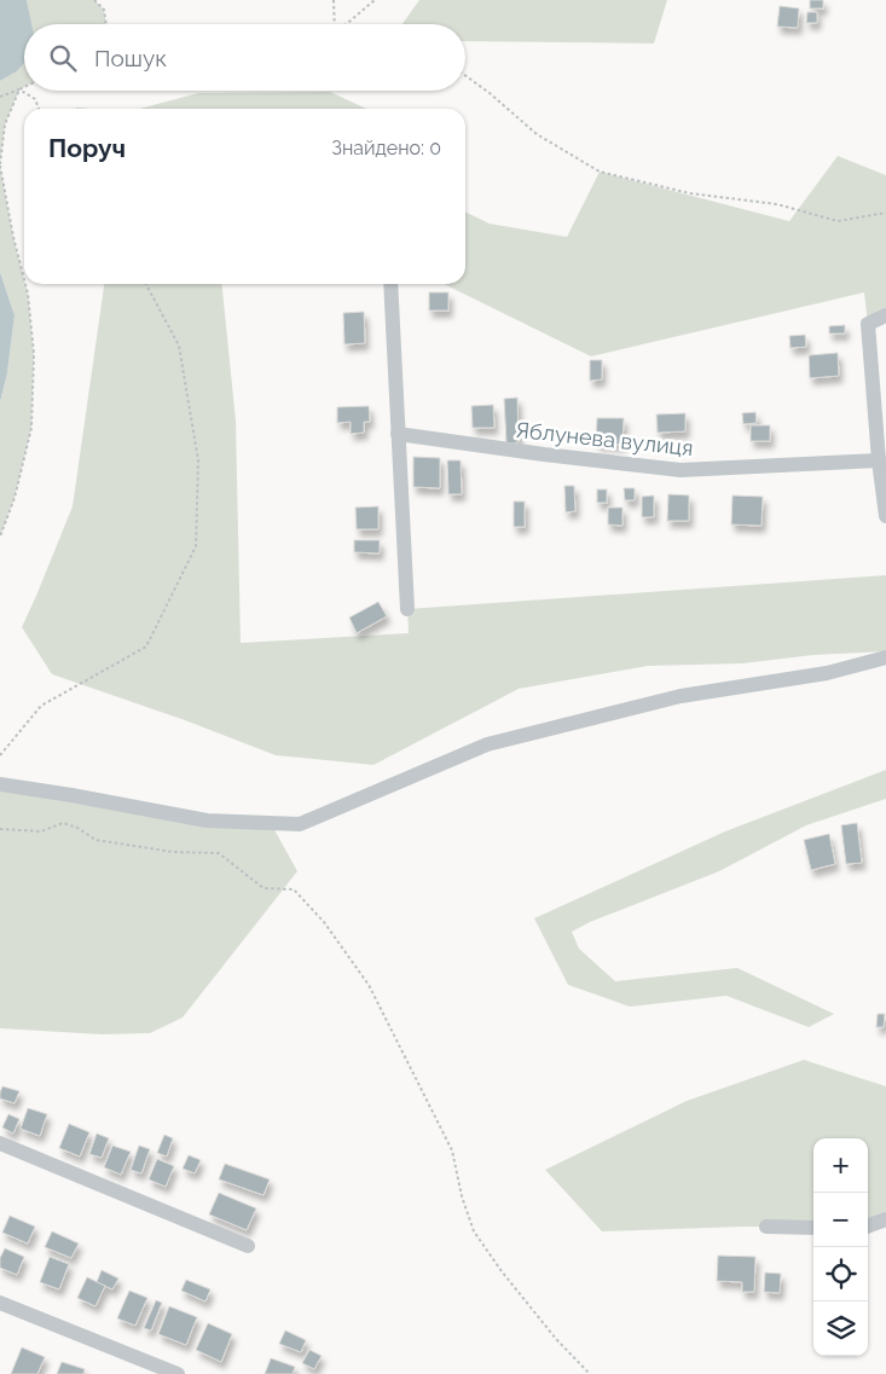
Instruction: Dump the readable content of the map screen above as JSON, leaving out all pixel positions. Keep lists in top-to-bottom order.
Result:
{
  "streets": {
    "street": ["Яблунева вулиця"]
  },
  "page": {
    "search": "Пошук",
    "heading": ["Поруч", "Знайдено: 0"],
    "map_buttons": ["+", "−"]
  }
}
